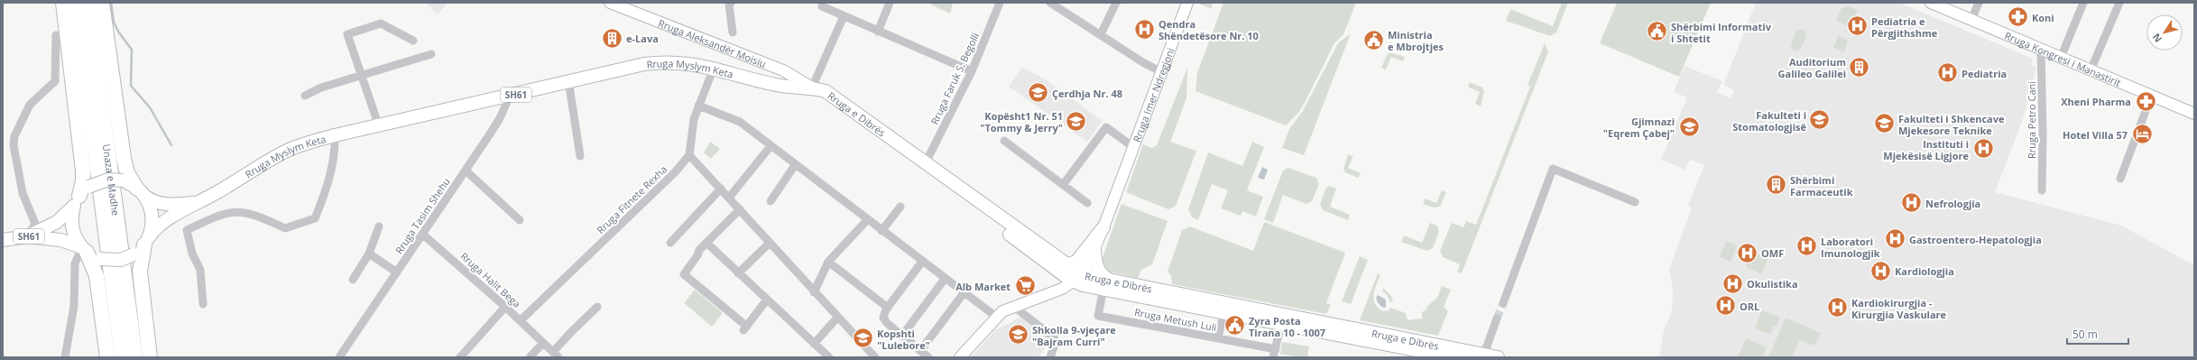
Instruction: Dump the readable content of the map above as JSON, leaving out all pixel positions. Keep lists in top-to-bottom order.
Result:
{
  "streets": {
    "highway": ["Unaza e Madhe"],
    "main road": ["Rruga Myslym Keta", "SH61", "Rruga e Dibrës"],
    "street": [
      "Rruga Aleksandër Moisiu",
      "Rruga Kongresi i Manastirit",
      "Rruga Faruk S. Begolli",
      "Rruga Imer Ndregjoni",
      "Rruga Petro Cani",
      "Rruga Fitnete Rexha",
      "Rruga Tasim Shehu",
      "Rruga Halit Bega",
      "Rruga Metush Luli"
    ]
  },
  "crossings": [
    ["Rruga Aleksandër Moisiu", "Rruga Myslym Keta"],
    ["Rruga Aleksandër Moisiu", "Rruga e Dibrës"],
    ["Rruga Kongresi i Manastirit", "Rruga Petro Cani"],
    ["Rruga Myslym Keta", "SH61"],
    ["Rruga Myslym Keta", "Rruga e Dibrës"],
    ["Rruga Myslym Keta", "Rruga Tasim Shehu"],
    ["Rruga Faruk S. Begolli", "Rruga e Dibrës"],
    ["Rruga Imer Ndregjoni", "Rruga e Dibrës"],
    ["Rruga e Dibrës", "Rruga Metush Luli"],
    ["Rruga Fitnete Rexha", "Rruga Halit Bega"],
    ["Rruga Tasim Shehu", "Rruga Halit Bega"]
  ],
  "places": {
    "pharmacy": ["Koni", "Xheni Pharma"],
    "hospital": [
      "Pediatria e Përgjithshme",
      "Qendra Shëndetësore Nr. 10",
      "Pediatria",
      "Instituti i Mjekësisë Ligjore",
      "Nefrologjia",
      "Gastroentero-Hepatologjia",
      "Laboratori Imunologjik",
      "OMF",
      "Kardiologjia",
      "Okulistika",
      "ORL",
      "Kardiokirurgjia - Kirurgjia Vaskulare"
    ],
    "public building": ["Shërbimi Informativ i Shtetit", "Ministria e Mbrojtjes", "Zyra Posta Tirana 10 - 1007"],
    "building": ["e-Lava", "Auditorium Galileo Galilei", "Shërbimi Farmaceutik"],
    "school or university": [
      "Çerdhja Nr. 48",
      "Fakulteti i Stomatologjisë",
      "Kopësht1 Nr. 51 \"Tommy & Jerry\"",
      "Fakulteti i Shkencave Mjekesore Teknike",
      "Gjimnazi \"Eqrem Çabej\"",
      "Shkolla 9-vjeçare \"Bajram Curri\"",
      "Kopshti \"Lulebore\""
    ],
    "hotel": ["Hotel Villa 57"],
    "supermarket": ["Alb Market"]
  },
  "scale_bar": "50 m",
  "north": "bottom left"
}
